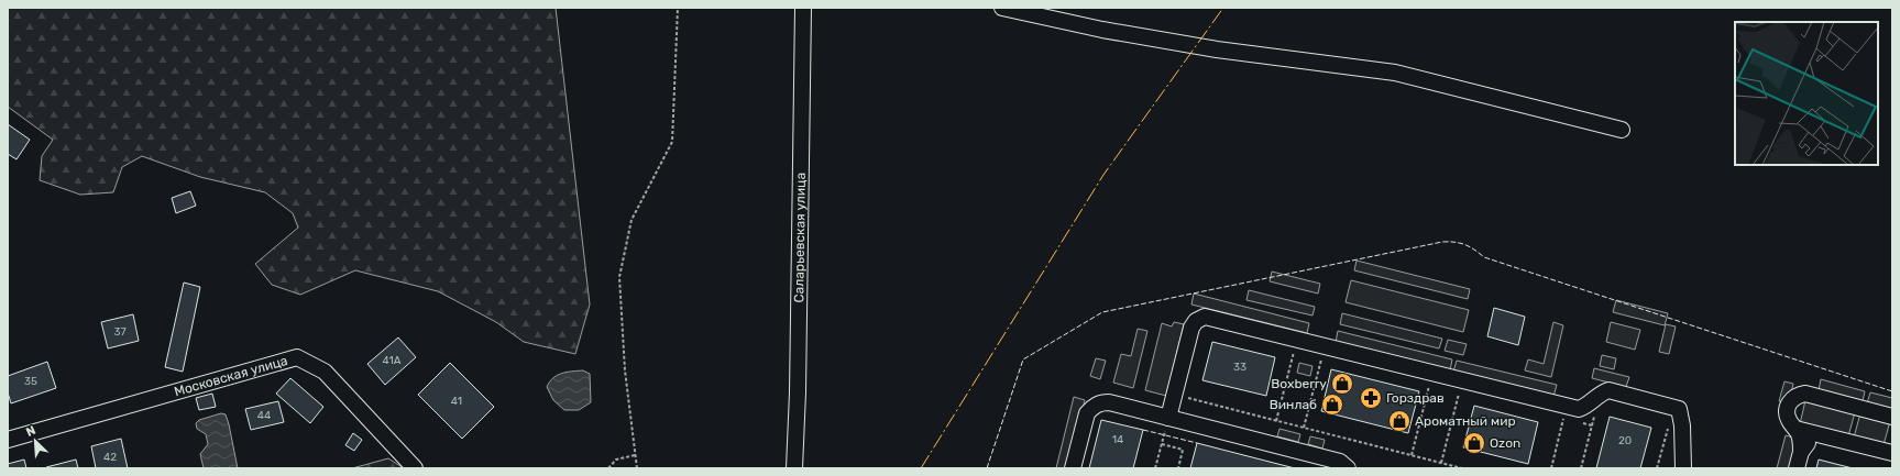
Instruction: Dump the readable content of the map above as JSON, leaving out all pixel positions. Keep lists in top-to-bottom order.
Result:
{
  "streets": {
    "street": ["Саларьевская улица", "Московская улица"]
  },
  "places": {
    "shop": [
      "Boxberry",
      "Винлаб",
      "Ароматный мир",
      "Ozon"
    ],
    "pharmacy": ["Горздрав"]
  },
  "house_numbers": [
    "37",
    "41А",
    "33",
    "35",
    "41",
    "44",
    "14",
    "20",
    "42"
  ],
  "north": "top left"
}
